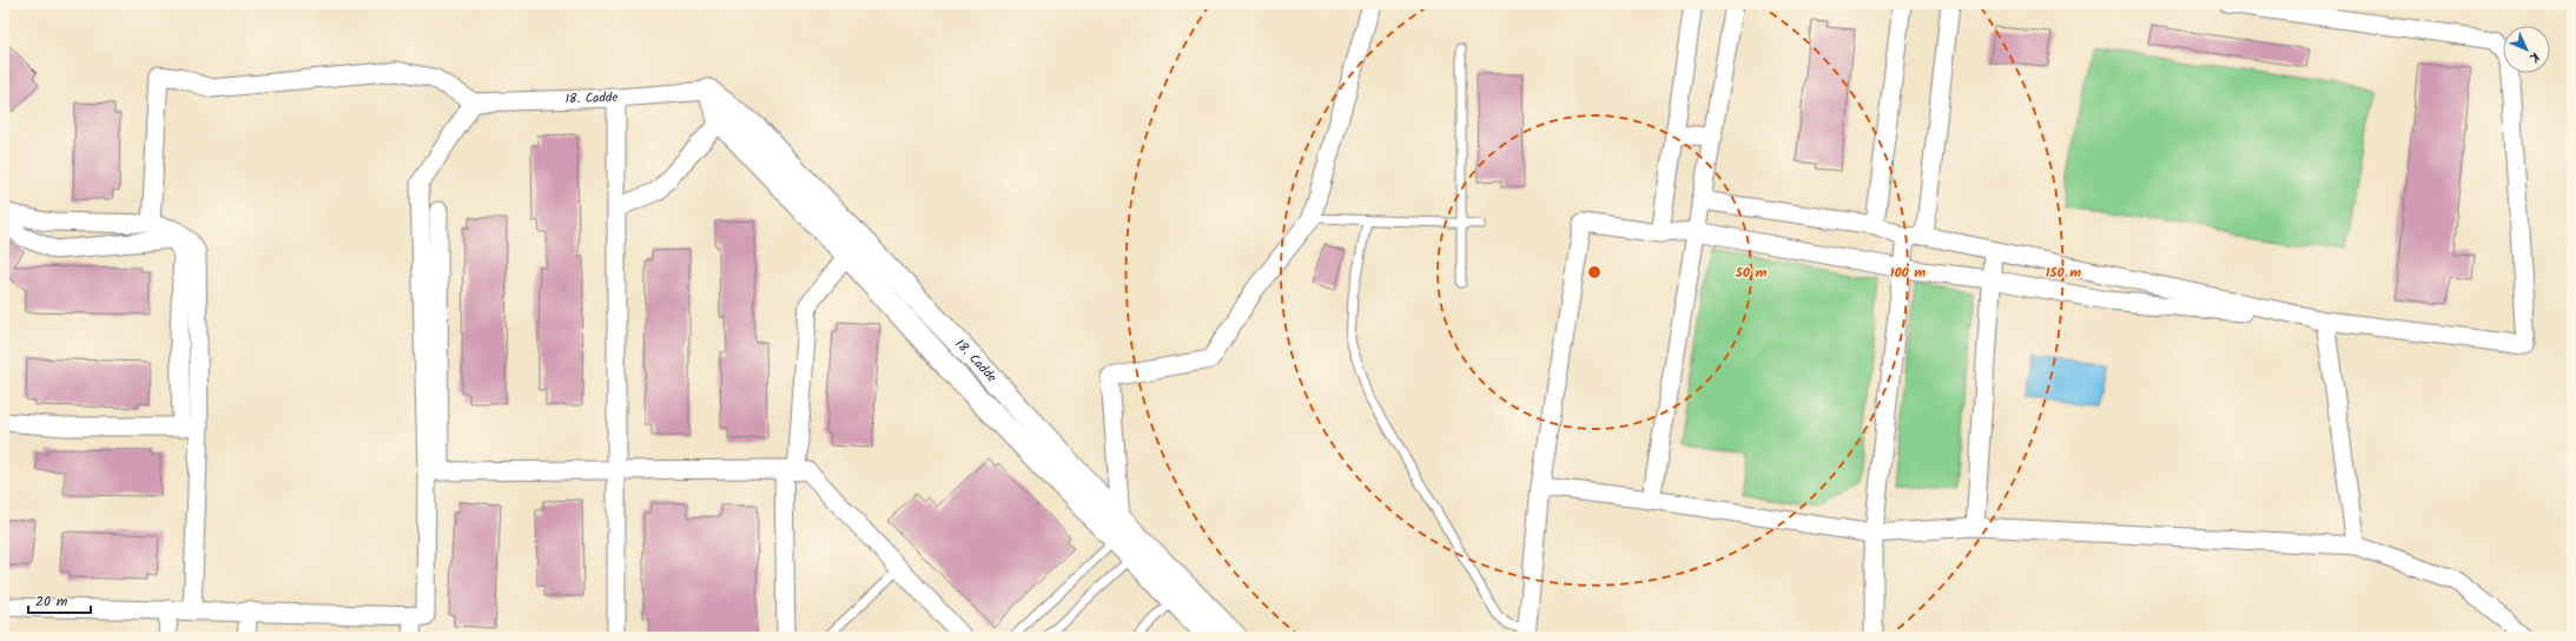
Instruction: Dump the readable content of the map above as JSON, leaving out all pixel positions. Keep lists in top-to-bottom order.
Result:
{
  "streets": {
    "street": ["18. Cadde"]
  },
  "scale_bar": "20 m",
  "north": "bottom right",
  "rings": ["50 m", "100 m", "150 m"]
}
